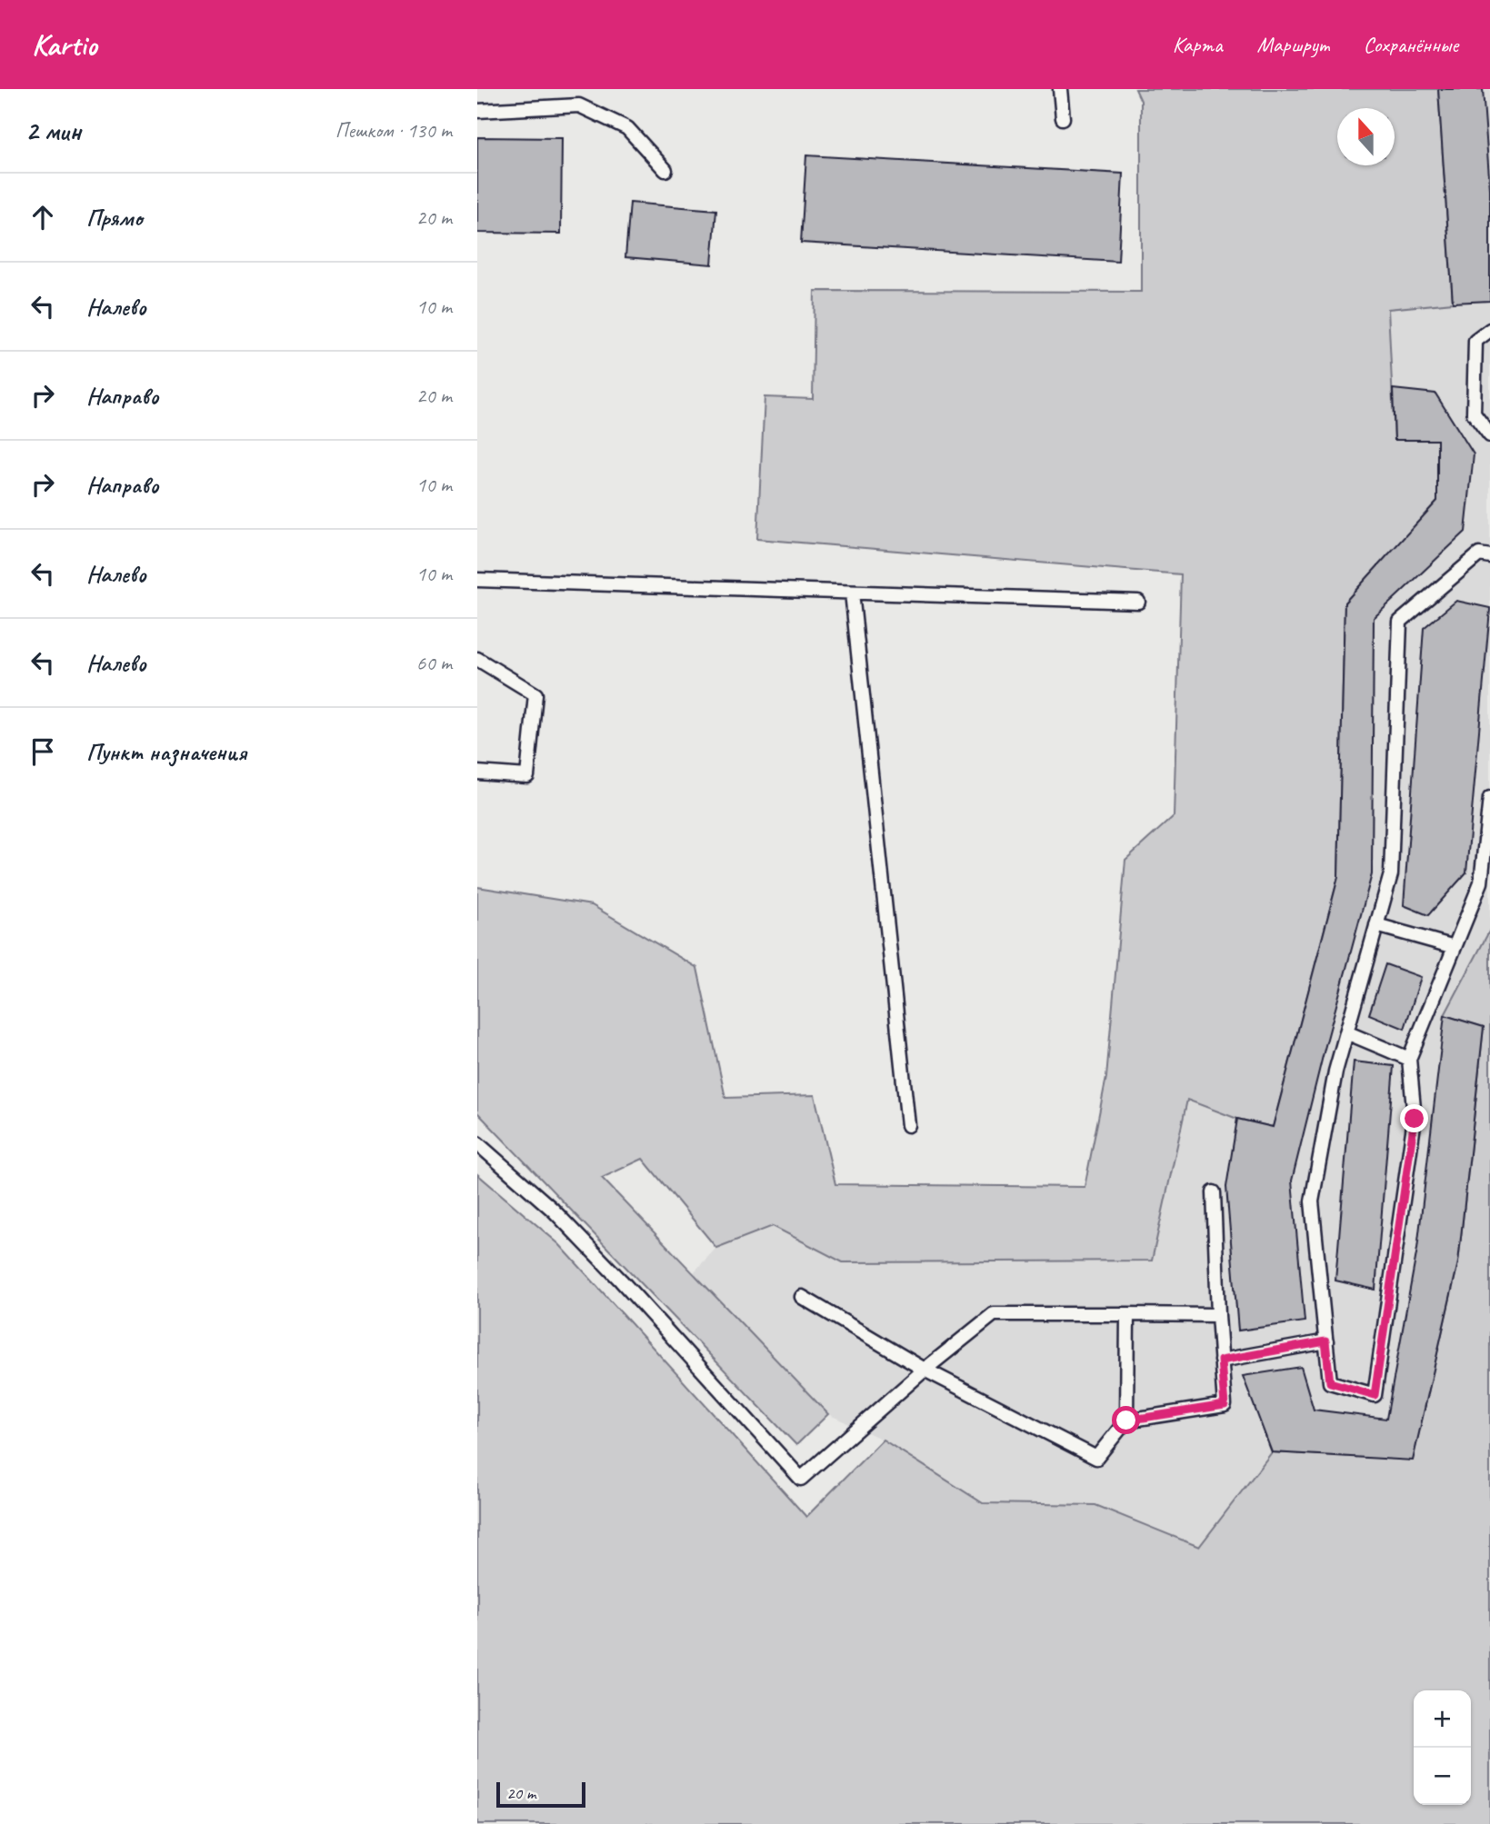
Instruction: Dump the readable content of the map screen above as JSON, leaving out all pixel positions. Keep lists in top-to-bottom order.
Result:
{
  "scale_bar": "20 m",
  "north": "top",
  "page": {
    "header": "Kartio",
    "nav": ["Карта", "Маршрут", "Сохранённые"],
    "heading": ["2 мин", "Пешком · 130 m"],
    "list": [
      ["Прямо", "20 m"],
      ["Налево", "10 m"],
      ["Направо", "20 m"],
      ["Направо", "10 m"],
      ["Налево", "10 m"],
      ["Налево", "60 m"],
      "Пункт назначения"
    ],
    "map_buttons": ["+", "−"],
    "scale": "20 m"
  }
}
